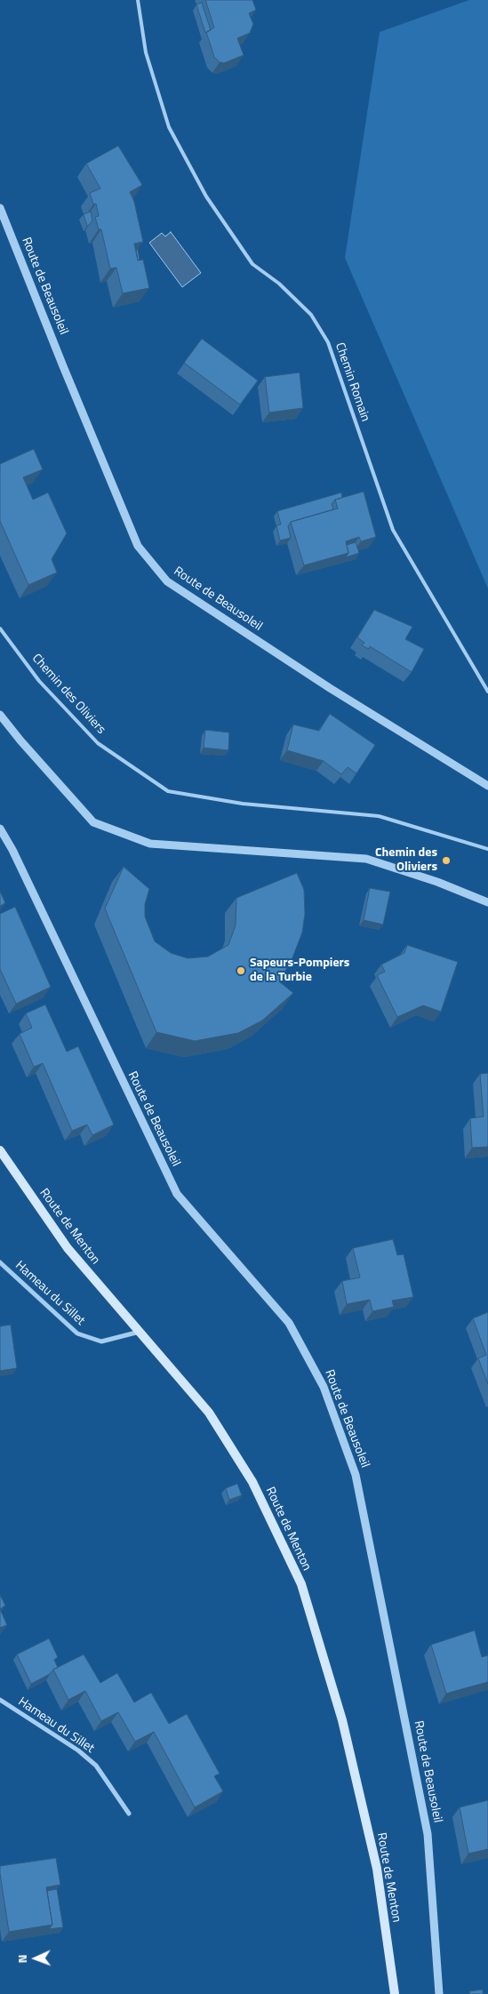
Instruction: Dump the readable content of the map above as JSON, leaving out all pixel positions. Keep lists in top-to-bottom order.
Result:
{
  "streets": {
    "main road": ["Route de Menton"],
    "street": ["Route de Beausoleil", "Hameau du Sillet"],
    "lane": ["Chemin Romain", "Chemin des Oliviers"]
  },
  "crossings": [
    ["Route de Menton", "Hameau du Sillet"]
  ],
  "places": ["Chemin des Oliviers", "Sapeurs-Pompiers de la Turbie"],
  "north": "left"
}
